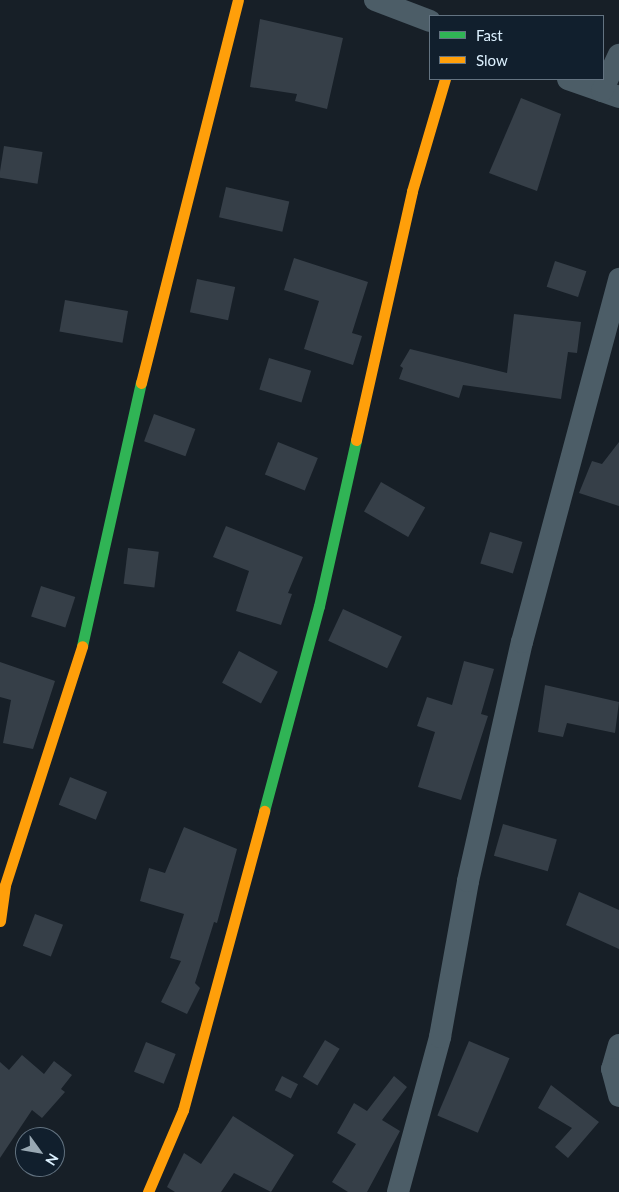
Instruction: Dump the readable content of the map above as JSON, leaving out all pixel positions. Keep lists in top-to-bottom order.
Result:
{
  "legend": ["Fast", "Slow"],
  "north": "bottom right"
}
